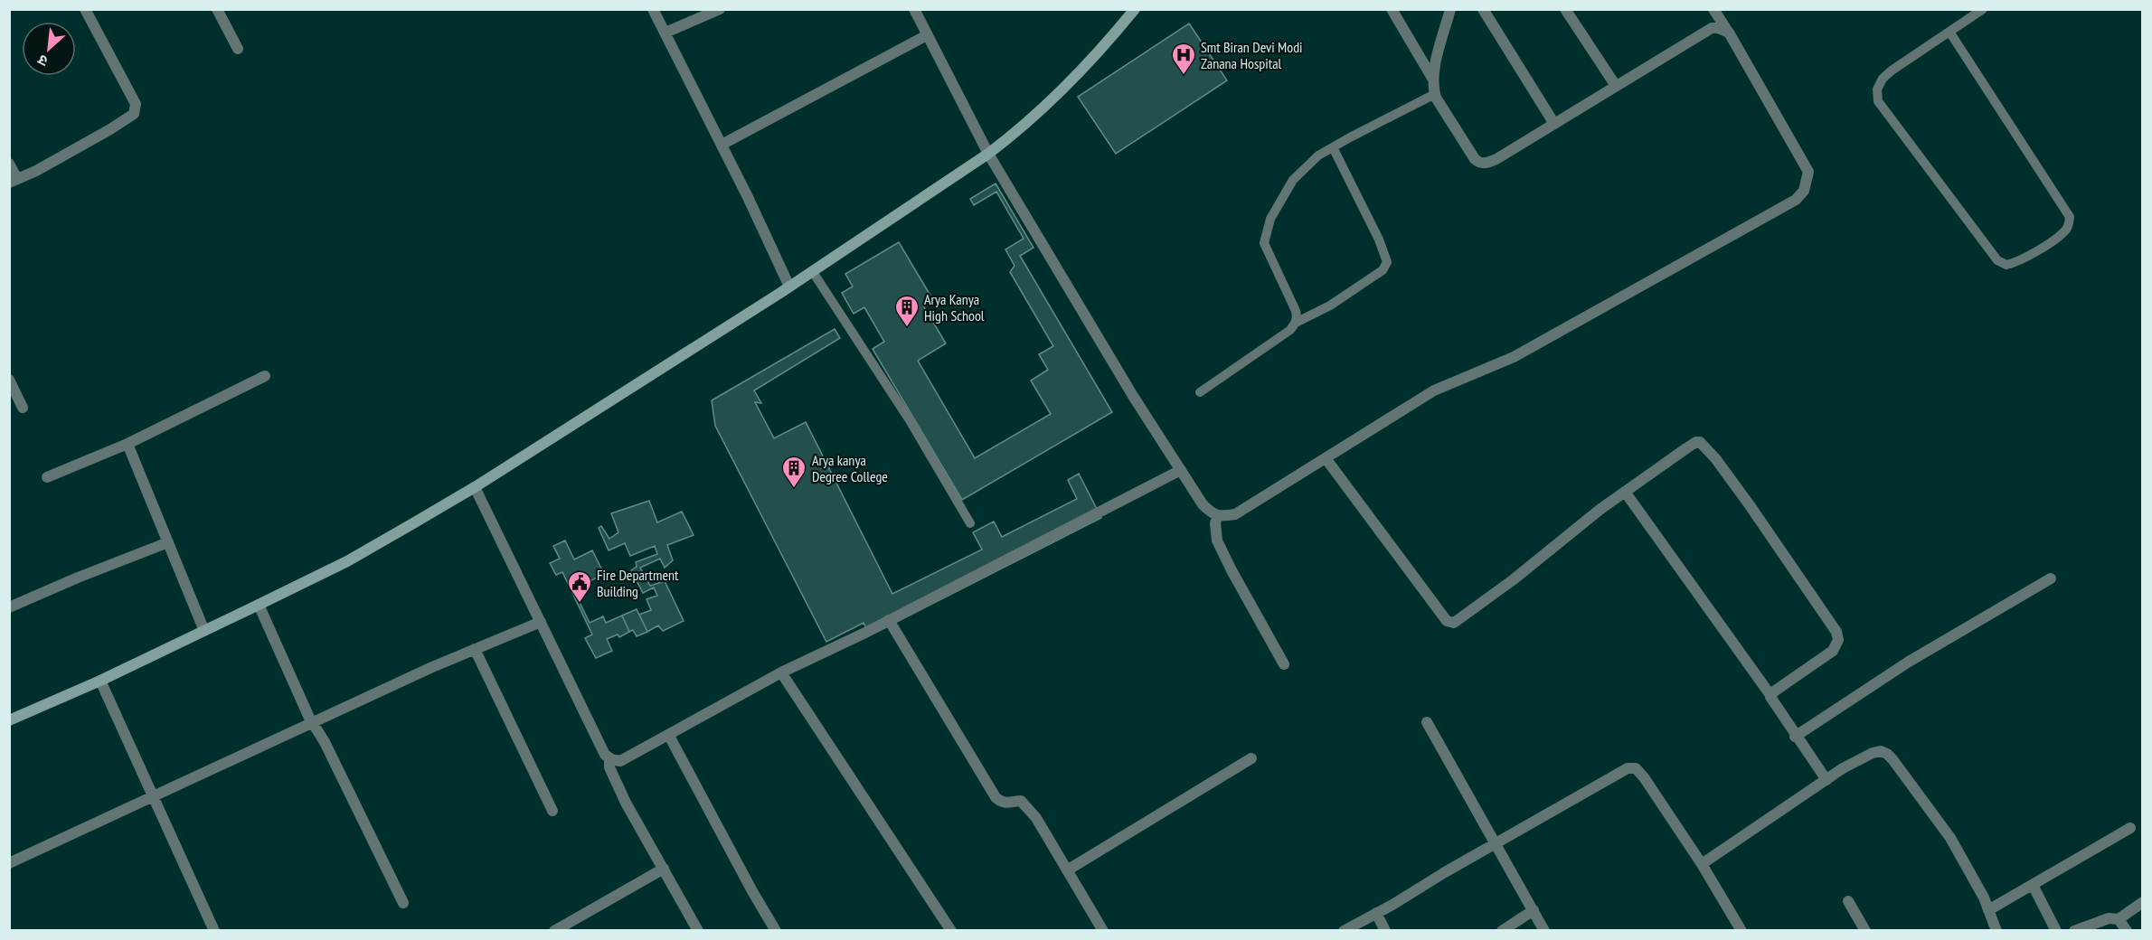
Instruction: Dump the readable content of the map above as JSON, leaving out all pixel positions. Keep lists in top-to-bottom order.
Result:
{
  "places": {
    "hospital": ["Smt Biran Devi Modi Zanana Hospital"],
    "building": ["Arya Kanya High School", "Arya kanya Degree College"],
    "public building": ["Fire Department Building"]
  },
  "north": "bottom left"
}
